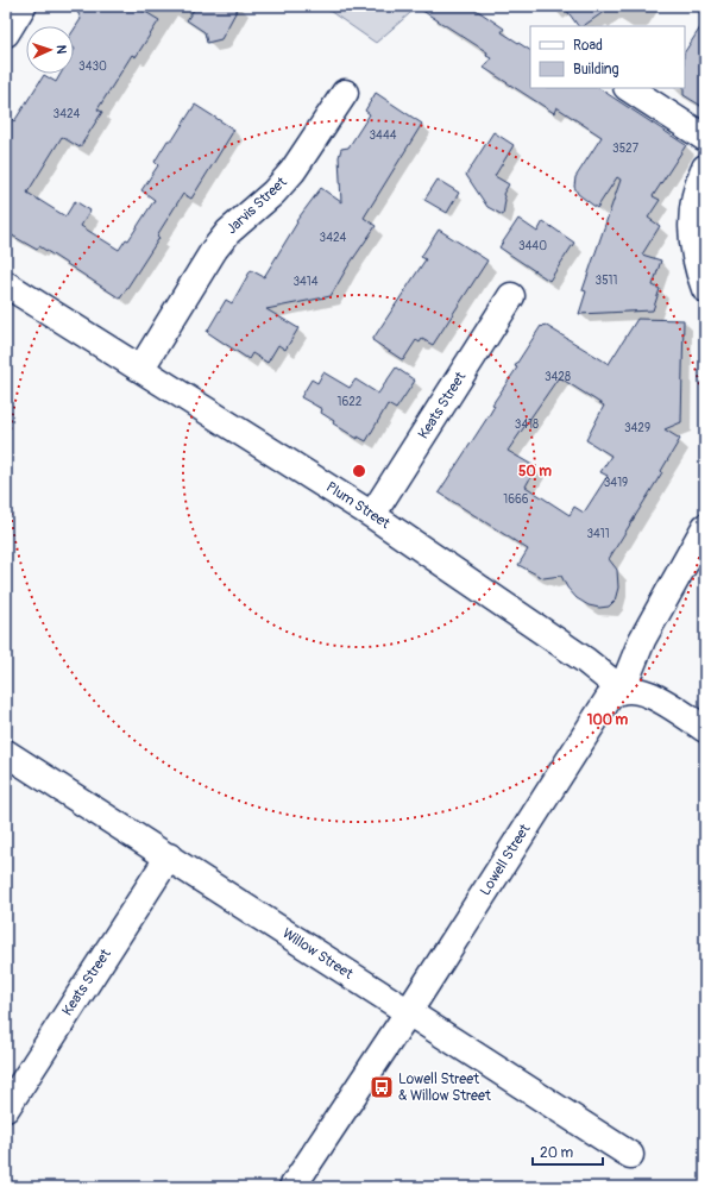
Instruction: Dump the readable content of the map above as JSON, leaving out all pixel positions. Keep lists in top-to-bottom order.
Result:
{
  "streets": {
    "street": [
      "Jarvis Street",
      "Keats Street",
      "Plum Street",
      "Lowell Street",
      "Willow Street"
    ]
  },
  "crossings": [
    ["Jarvis Street", "Plum Street"],
    ["Keats Street", "Plum Street"],
    ["Keats Street", "Willow Street"],
    ["Plum Street", "Lowell Street"],
    ["Lowell Street", "Willow Street"]
  ],
  "places": {
    "bus stop": ["Lowell Street & Willow Street"]
  },
  "house_numbers": [
    "3430",
    "3424",
    "3444",
    "3527",
    "3424",
    "3440",
    "3511",
    "3414",
    "3428",
    "1622",
    "3418",
    "3429",
    "3419",
    "1666",
    "3411"
  ],
  "legend": ["Road", "Building"],
  "scale_bar": "20 m",
  "north": "right",
  "rings": ["50 m", "100 m"]
}
